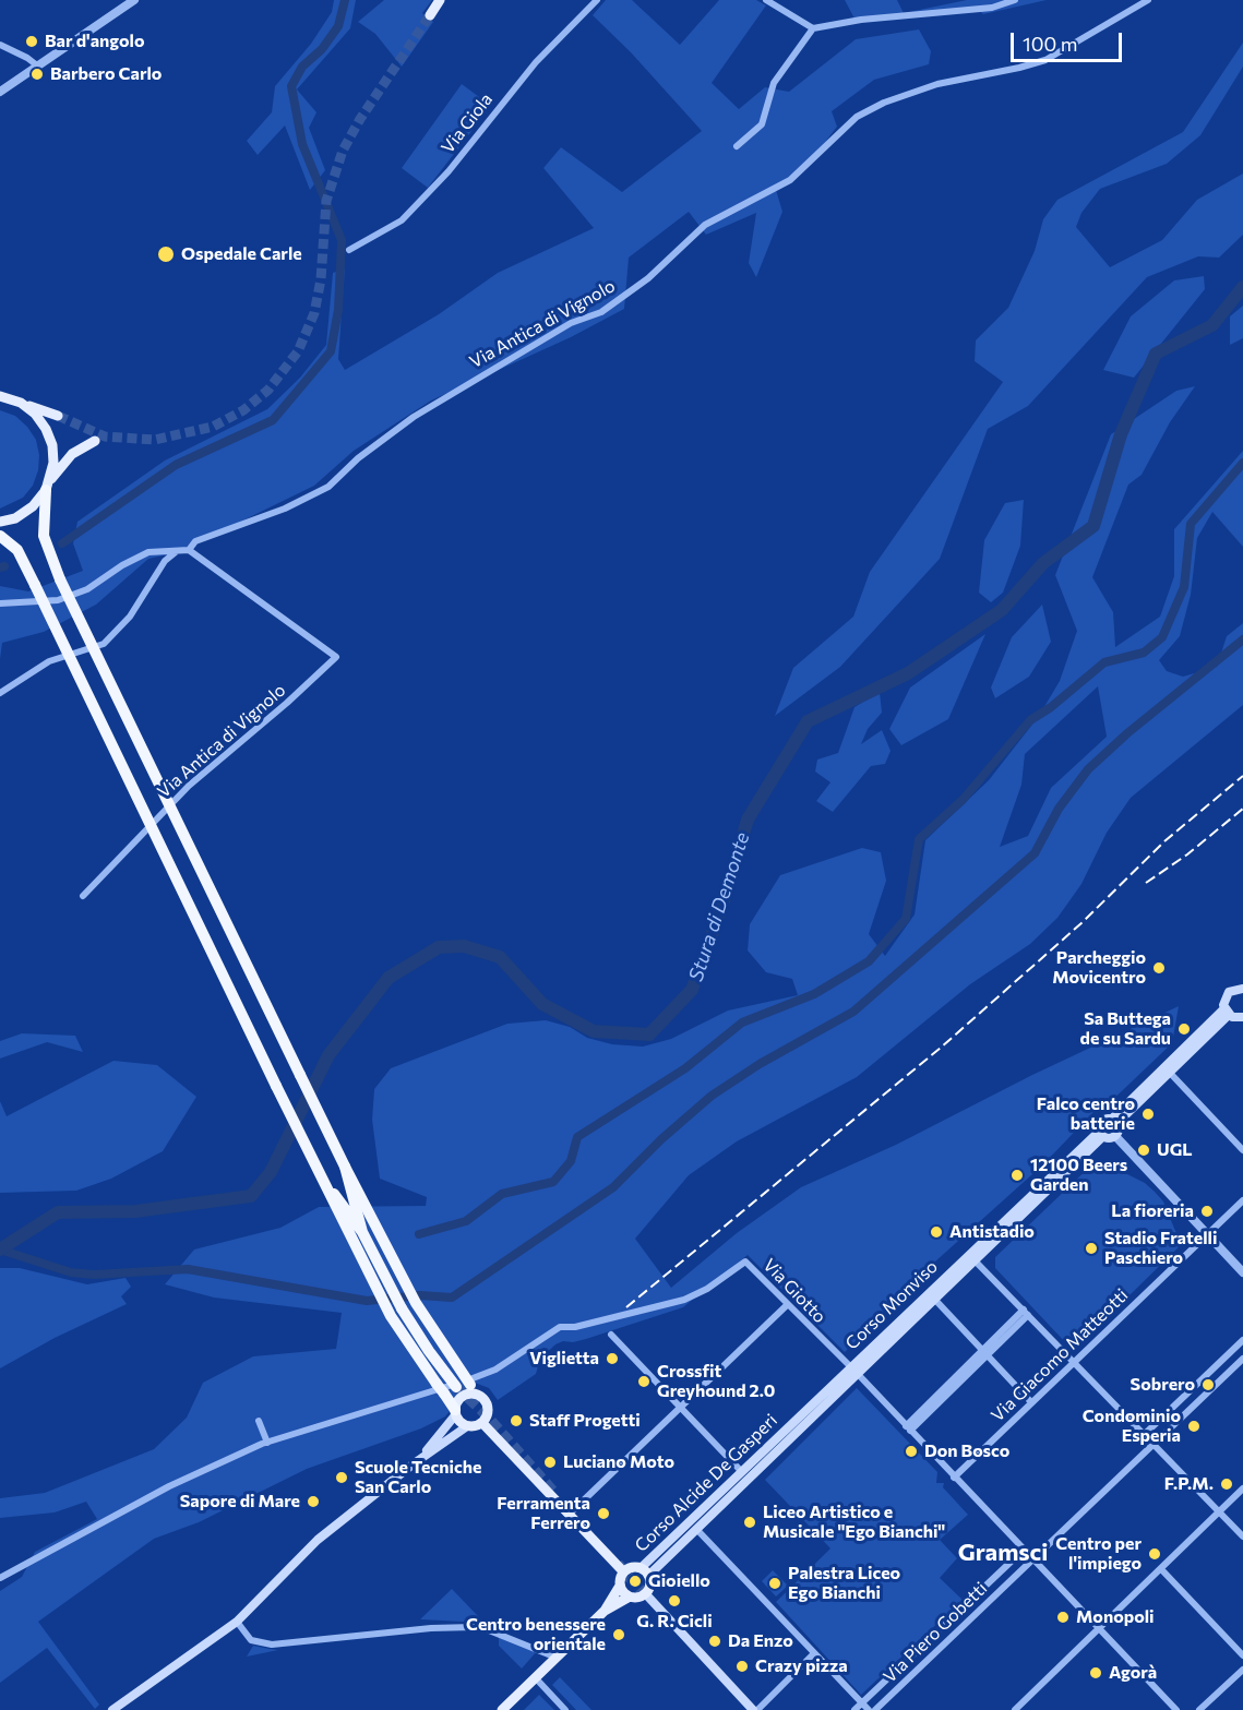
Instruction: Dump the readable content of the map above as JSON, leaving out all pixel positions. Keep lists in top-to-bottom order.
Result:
{
  "streets": {
    "main road": ["Corso Monviso", "Corso Alcide De Gasperi"],
    "street": [
      "Via Giola",
      "Via Antica di Vignolo",
      "Via Giotto",
      "Via Giacomo Matteotti",
      "Via Piero Gobetti"
    ]
  },
  "crossings": [
    ["Via Giotto", "Corso Monviso"],
    ["Via Giotto", "Via Giacomo Matteotti"],
    ["Via Giotto", "Corso Alcide De Gasperi"],
    ["Via Giotto", "Via Piero Gobetti"],
    ["Corso Monviso", "Corso Alcide De Gasperi"]
  ],
  "districts": ["Gramsci"],
  "water": ["Stura di Demonte"],
  "places": [
    "Bar d'angolo",
    "Barbero Carlo",
    "Ospedale Carle",
    "Parcheggio Movicentro",
    "Sa Buttega de su Sardu",
    "Falco centro batterie",
    "UGL",
    "12100 Beers Garden",
    "La fioreria",
    "Antistadio",
    "Stadio Fratelli Paschiero",
    "Viglietta",
    "Crossfit Greyhound 2.0",
    "Sobrero",
    "Staff Progetti",
    "Condominio Esperia",
    "Don Bosco",
    "Luciano Moto",
    "Scuole Tecniche San Carlo",
    "F.P.M.",
    "Sapore di Mare",
    "Ferramenta Ferrero",
    "Liceo Artistico e Musicale \"Ego Bianchi\"",
    "Centro per l'impiego",
    "Gioiello",
    "Palestra Liceo Ego Bianchi",
    "G. R. Cicli",
    "Monopoli",
    "Centro benessere orientale",
    "Da Enzo",
    "Crazy pizza",
    "Agorà"
  ],
  "scale_bar": "100 m"
}
